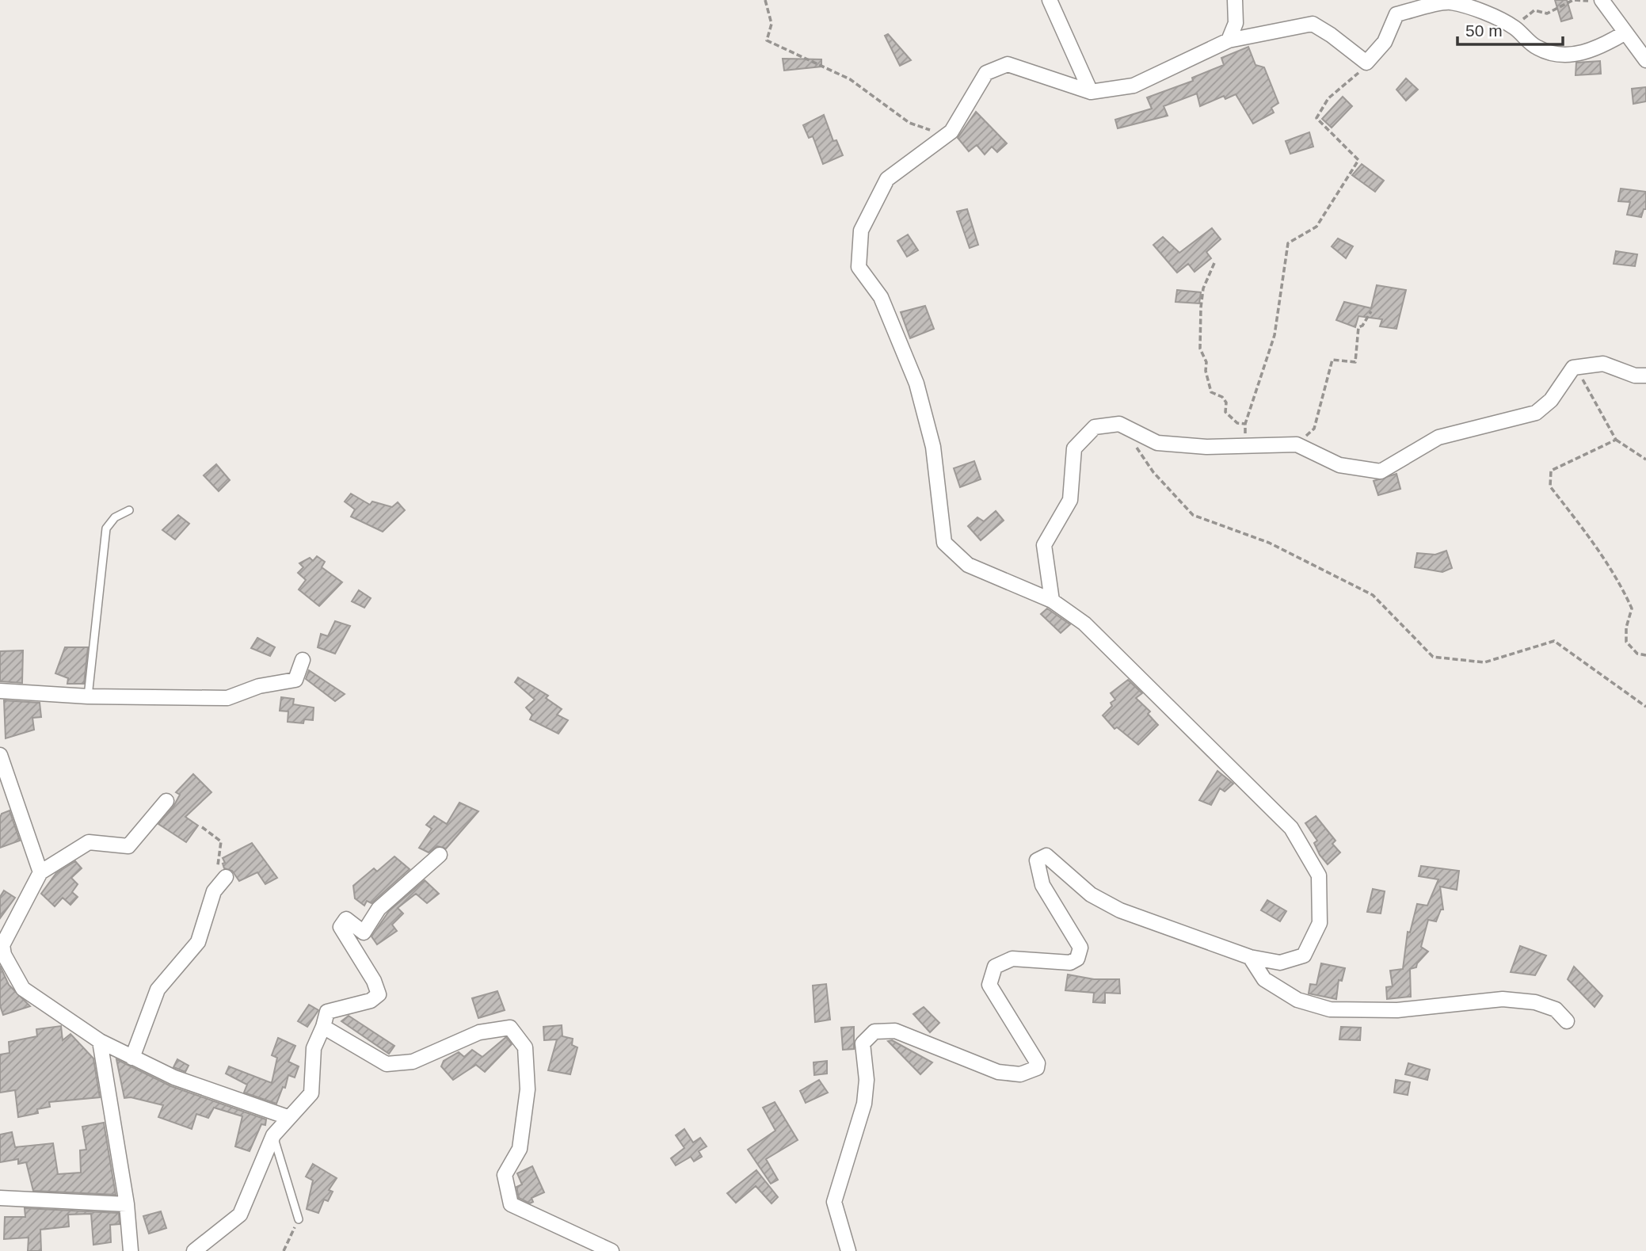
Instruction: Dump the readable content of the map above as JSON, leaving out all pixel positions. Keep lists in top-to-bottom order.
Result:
{
  "scale_bar": "50 m"
}
